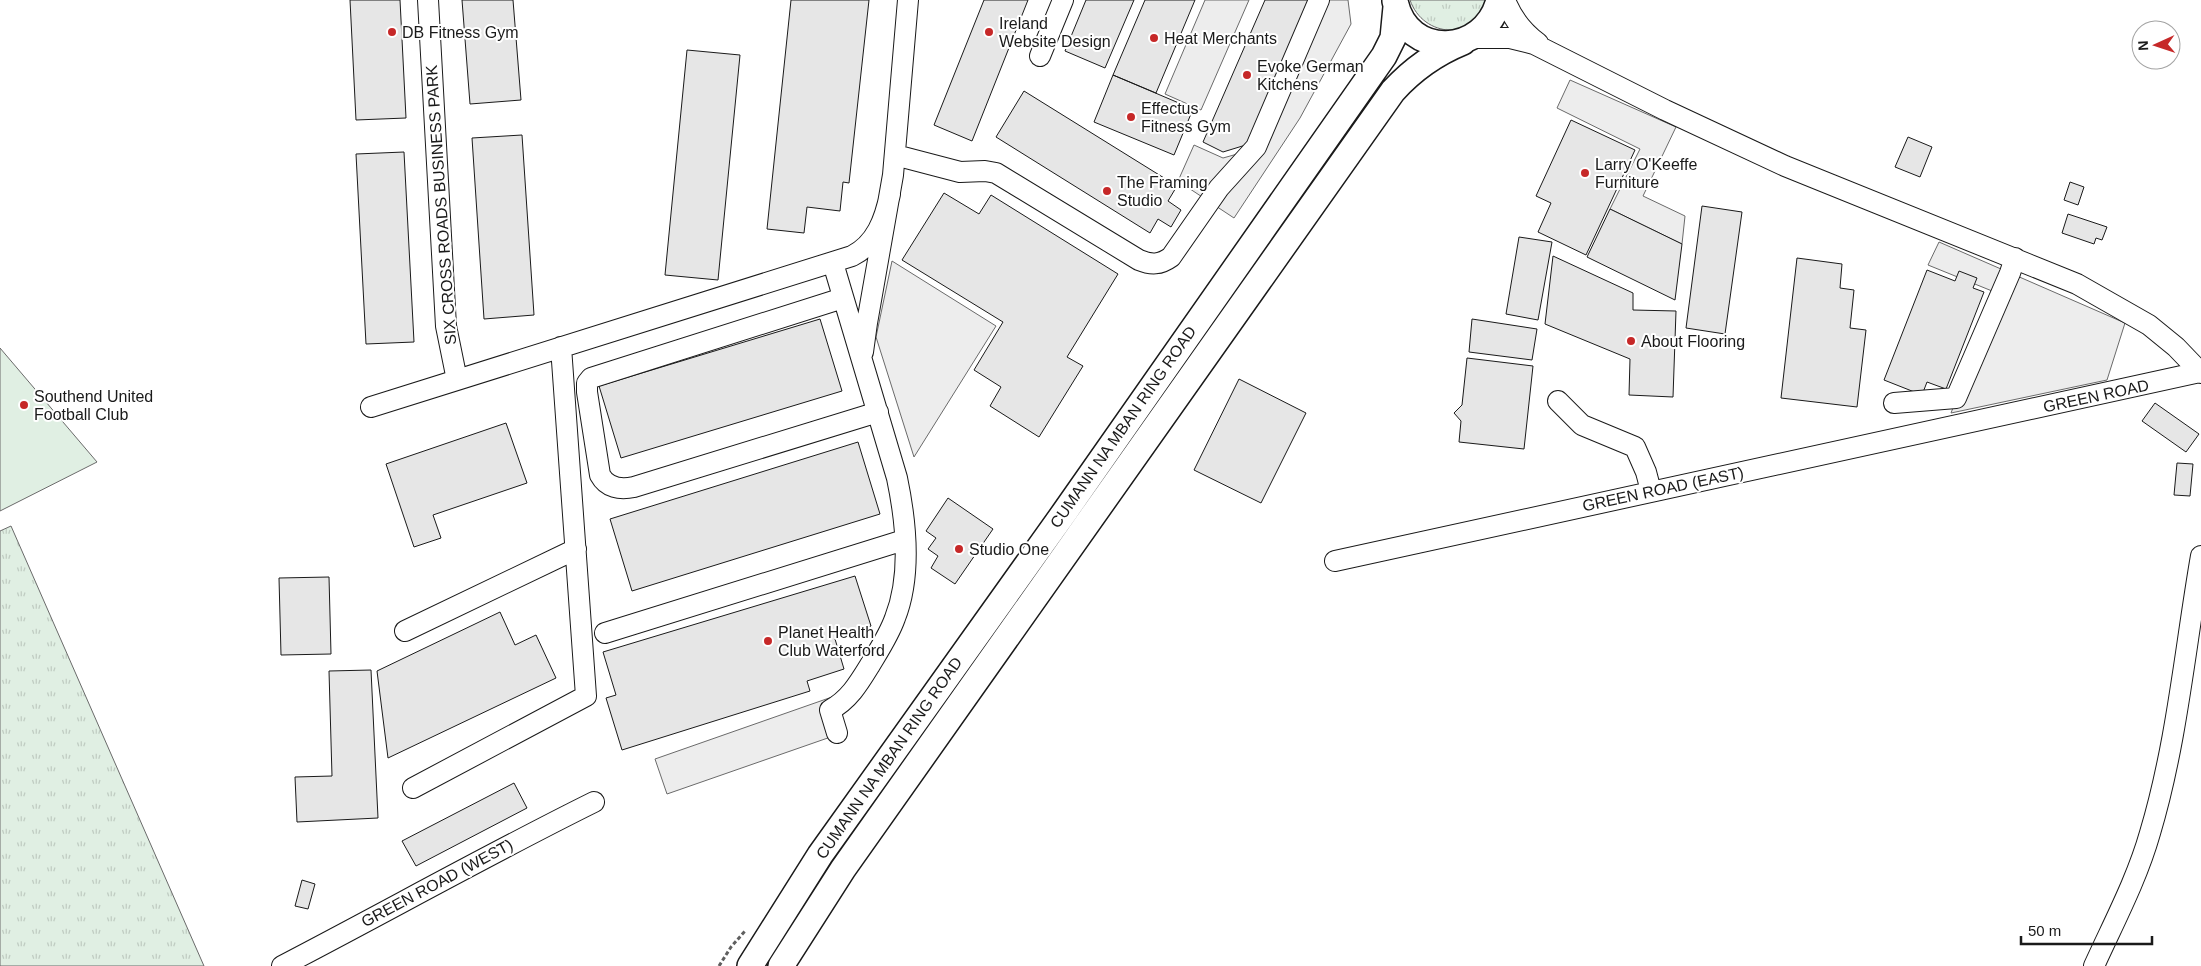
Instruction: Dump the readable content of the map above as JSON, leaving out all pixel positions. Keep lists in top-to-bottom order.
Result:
{
  "streets": {
    "main road": ["CUMANN NA MBAN RING ROAD"],
    "street": [
      "SIX CROSS ROADS BUSINESS PARK",
      "GREEN ROAD",
      "GREEN ROAD (EAST)",
      "GREEN ROAD (WEST)"
    ]
  },
  "crossings": [
    ["GREEN ROAD", "GREEN ROAD (EAST)"]
  ],
  "places": [
    "DB Fitness Gym",
    "Ireland Website Design",
    "Heat Merchants",
    "Evoke German Kitchens",
    "Effectus Fitness Gym",
    "Larry O'Keeffe Furniture",
    "The Framing Studio",
    "About Flooring",
    "Southend United Football Club",
    "Studio One",
    "Planet Health Club Waterford"
  ],
  "scale_bar": "50 m",
  "north": "left"
}
